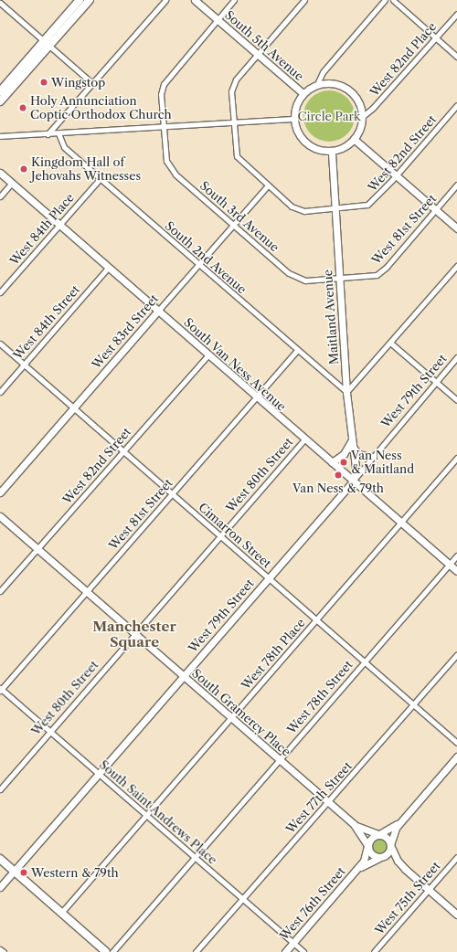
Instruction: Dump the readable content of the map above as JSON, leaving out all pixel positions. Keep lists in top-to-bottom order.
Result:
{
  "streets": {
    "street": [
      "South 5th Avenue",
      "West 82nd Place",
      "West 82nd Street",
      "South 3rd Avenue",
      "West 84th Place",
      "West 81st Street",
      "South 2nd Avenue",
      "Maitland Avenue",
      "West 84th Street",
      "West 83rd Street",
      "South Van Ness Avenue",
      "West 79th Street",
      "West 80th Street",
      "Cimarron Street",
      "West 78th Place",
      "West 78th Street",
      "South Gramercy Place",
      "West 77th Street",
      "South Saint Andrews Place",
      "West 75th Street",
      "West 76th Street"
    ]
  },
  "crossings": [
    ["South 5th Avenue", "West 82nd Place"],
    ["South 5th Avenue", "Maitland Avenue"],
    ["West 82nd Place", "Maitland Avenue"],
    ["West 82nd Street", "Maitland Avenue"],
    ["West 82nd Street", "West 83rd Street"],
    ["West 82nd Street", "South Van Ness Avenue"],
    ["West 82nd Street", "Cimarron Street"],
    ["West 82nd Street", "South Gramercy Place"],
    ["South 3rd Avenue", "West 81st Street"],
    ["South 3rd Avenue", "Maitland Avenue"],
    ["South 3rd Avenue", "West 83rd Street"],
    ["West 84th Place", "South 2nd Avenue"],
    ["West 84th Place", "South Van Ness Avenue"],
    ["West 81st Street", "South 2nd Avenue"],
    ["West 81st Street", "Maitland Avenue"],
    ["West 81st Street", "South Van Ness Avenue"],
    ["West 81st Street", "Cimarron Street"],
    ["West 81st Street", "South Gramercy Place"],
    ["West 81st Street", "South Saint Andrews Place"],
    ["South 2nd Avenue", "Maitland Avenue"],
    ["South 2nd Avenue", "West 83rd Street"],
    ["Maitland Avenue", "South Van Ness Avenue"],
    ["Maitland Avenue", "West 79th Street"],
    ["West 84th Street", "South Van Ness Avenue"],
    ["West 84th Street", "Cimarron Street"],
    ["West 83rd Street", "South Van Ness Avenue"],
    ["West 83rd Street", "Cimarron Street"],
    ["South Van Ness Avenue", "West 79th Street"],
    ["South Van Ness Avenue", "West 80th Street"],
    ["South Van Ness Avenue", "West 78th Place"],
    ["South Van Ness Avenue", "West 78th Street"],
    ["West 79th Street", "Cimarron Street"],
    ["West 79th Street", "South Gramercy Place"],
    ["West 79th Street", "South Saint Andrews Place"],
    ["West 80th Street", "Cimarron Street"],
    ["West 80th Street", "South Gramercy Place"],
    ["West 80th Street", "South Saint Andrews Place"],
    ["Cimarron Street", "West 78th Place"],
    ["Cimarron Street", "West 78th Street"],
    ["Cimarron Street", "West 77th Street"],
    ["West 78th Place", "South Gramercy Place"],
    ["West 78th Place", "South Saint Andrews Place"],
    ["West 78th Street", "South Gramercy Place"],
    ["West 78th Street", "South Saint Andrews Place"],
    ["South Gramercy Place", "West 77th Street"],
    ["South Gramercy Place", "West 76th Street"],
    ["West 77th Street", "South Saint Andrews Place"],
    ["South Saint Andrews Place", "West 76th Street"]
  ],
  "districts": ["Manchester Square"],
  "parks": ["Circle Park"],
  "places": [
    "Wingstop",
    "Holy Annunciation Coptic Orthodox Church",
    "Kingdom Hall of Jehovahs Witnesses",
    "Van Ness & Maitland",
    "Van Ness & 79th",
    "Western & 79th"
  ]
}
